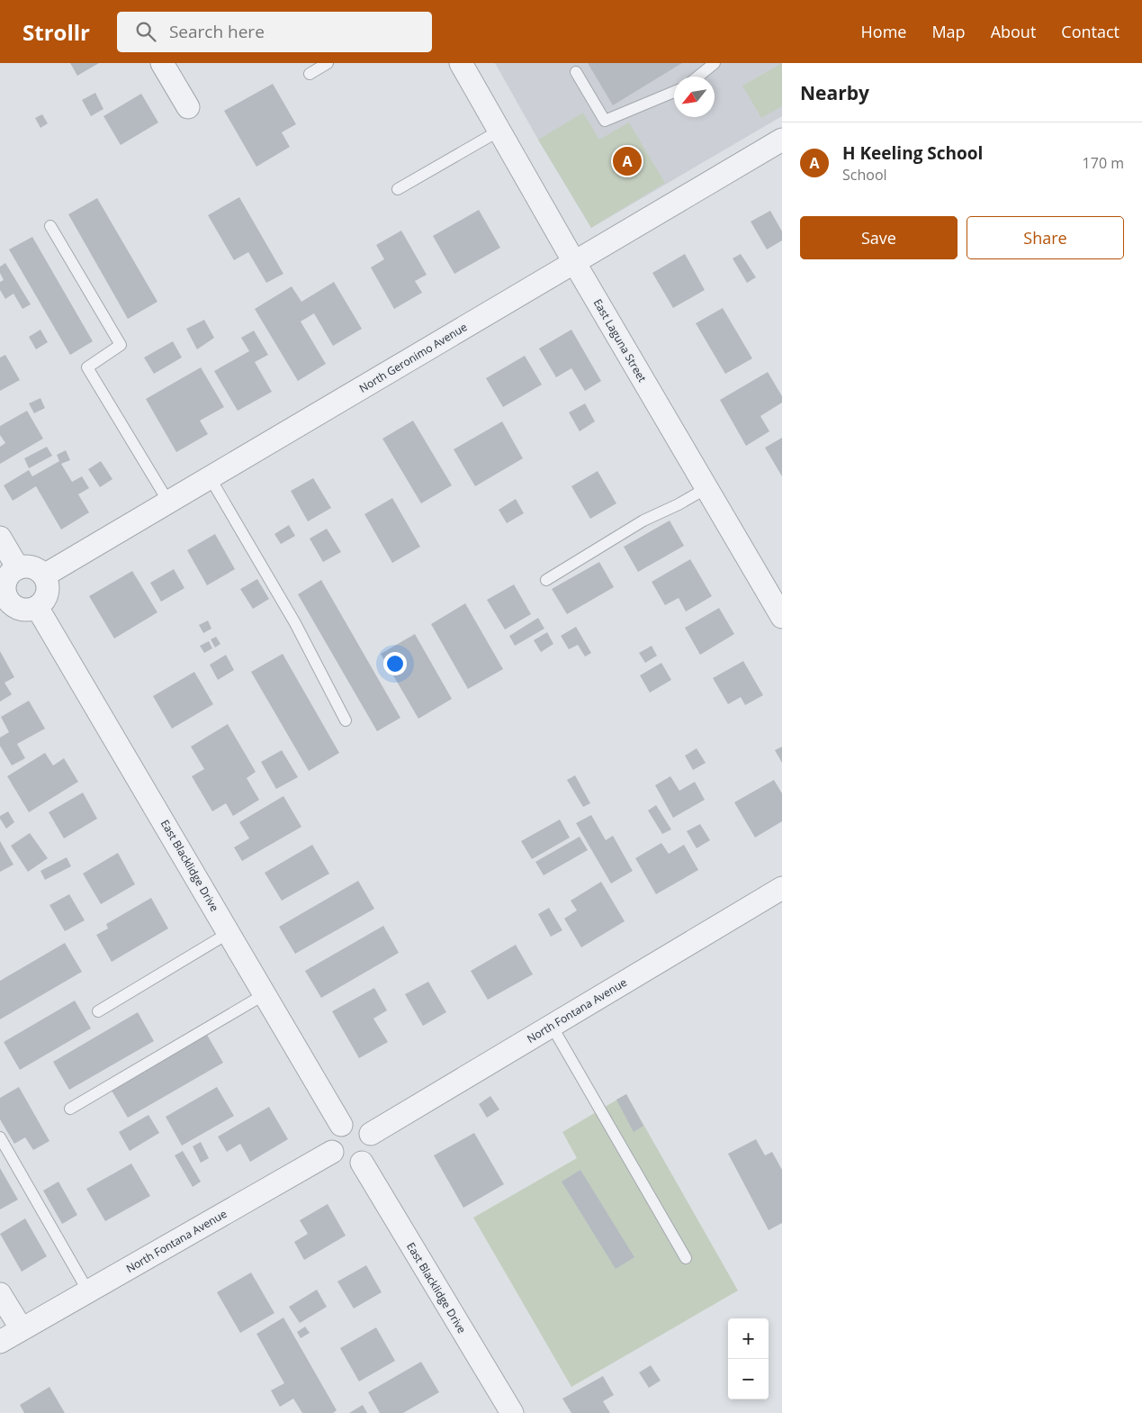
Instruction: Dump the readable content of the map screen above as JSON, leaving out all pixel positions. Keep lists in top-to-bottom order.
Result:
{
  "streets": {
    "street": [
      "East Laguna Street",
      "North Geronimo Avenue",
      "East Blacklidge Drive",
      "North Fontana Avenue"
    ]
  },
  "crossings": [
    ["East Laguna Street", "North Geronimo Avenue"],
    ["North Geronimo Avenue", "East Blacklidge Drive"],
    ["East Blacklidge Drive", "North Fontana Avenue"]
  ],
  "north": "bottom left",
  "page": {
    "header": "Strollr",
    "search": "Search here",
    "nav": [
      "Home",
      "Map",
      "About",
      "Contact"
    ],
    "heading": "Nearby",
    "list": [
      {
        "mark": "A",
        "name": "H Keeling School",
        "note": "School",
        "value": "170 m"
      }
    ],
    "pins": "A",
    "buttons": ["Save", "Share"],
    "map_buttons": ["+", "−"]
  }
}
